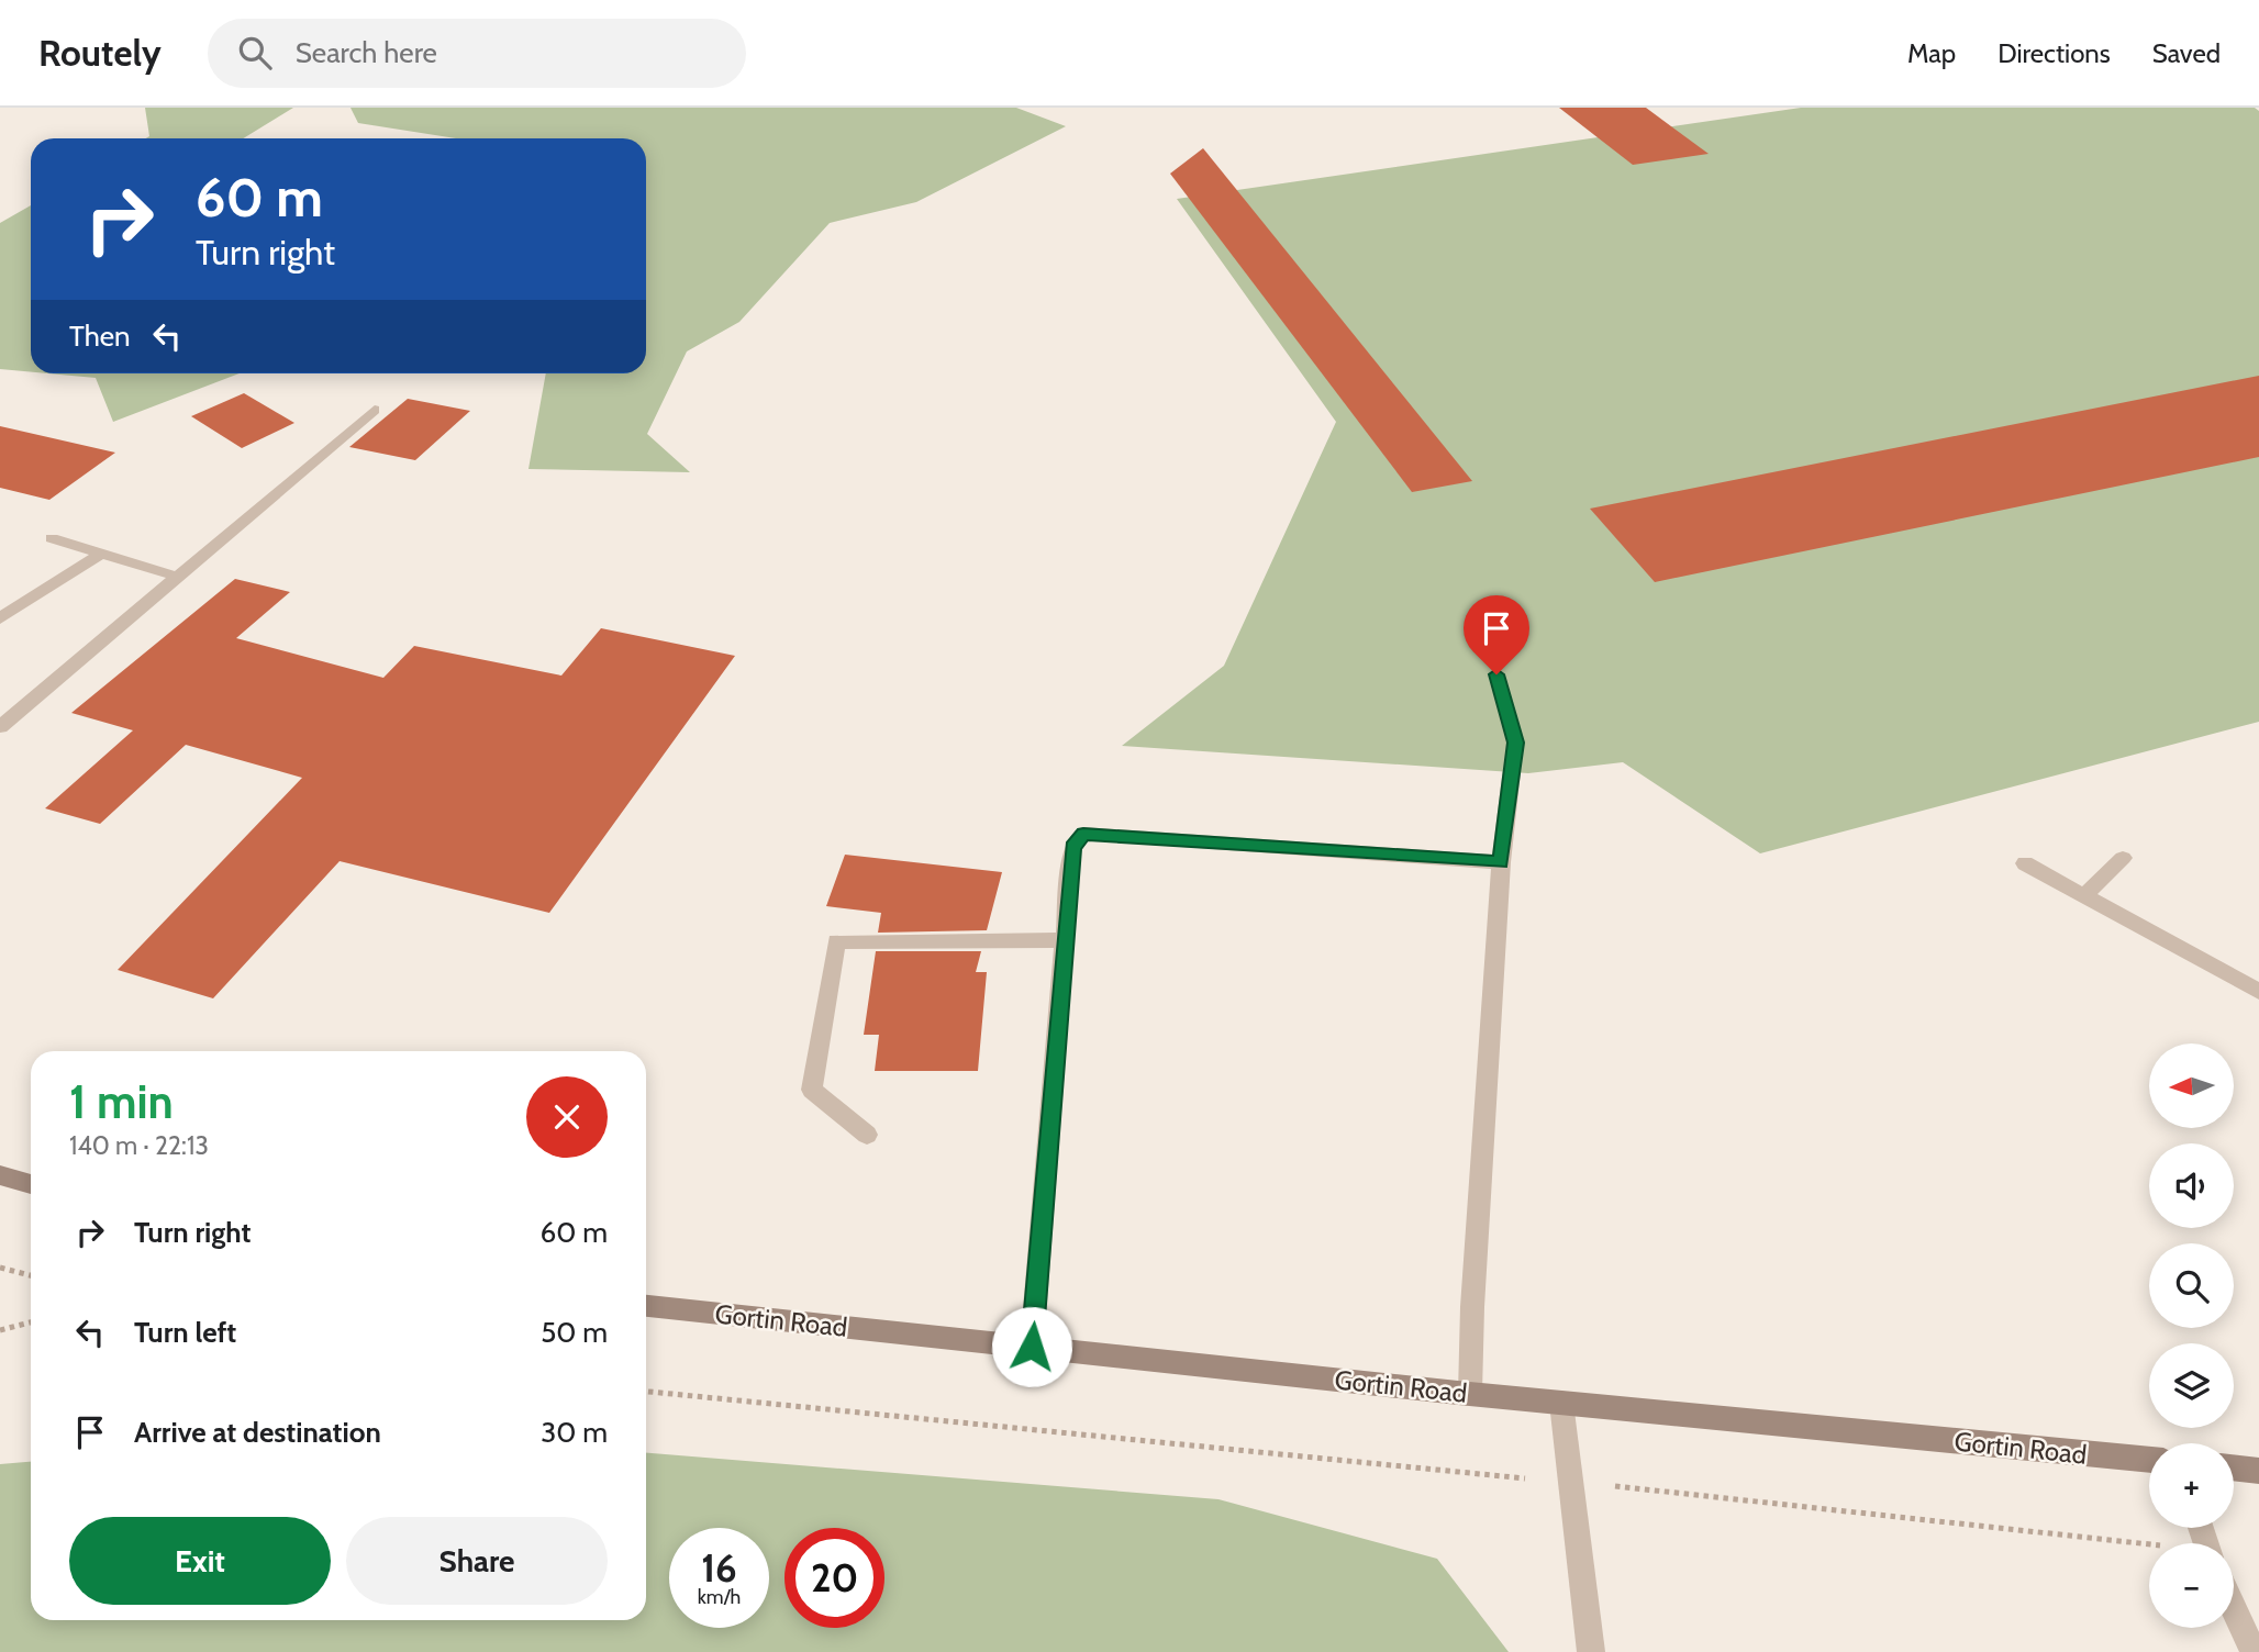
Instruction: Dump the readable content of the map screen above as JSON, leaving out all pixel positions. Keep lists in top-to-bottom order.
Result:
{
  "streets": {
    "main road": ["Gortin Road"]
  },
  "north": "left",
  "page": {
    "header": "Routely",
    "search": "Search here",
    "nav": ["Map", "Directions", "Saved"],
    "turn": ["60 m", "Turn right"],
    "then": "Then",
    "map_buttons": ["+", "−"],
    "heading": ["1 min", "140 m · 22:13"],
    "list": [
      {
        "name": "Turn right",
        "value": "60 m"
      },
      {
        "name": "Turn left",
        "value": "50 m"
      },
      {
        "name": "Arrive at destination",
        "value": "30 m"
      }
    ],
    "buttons": ["Exit", "Share"],
    "speed": "16 km/h",
    "limit": "20"
  }
}
